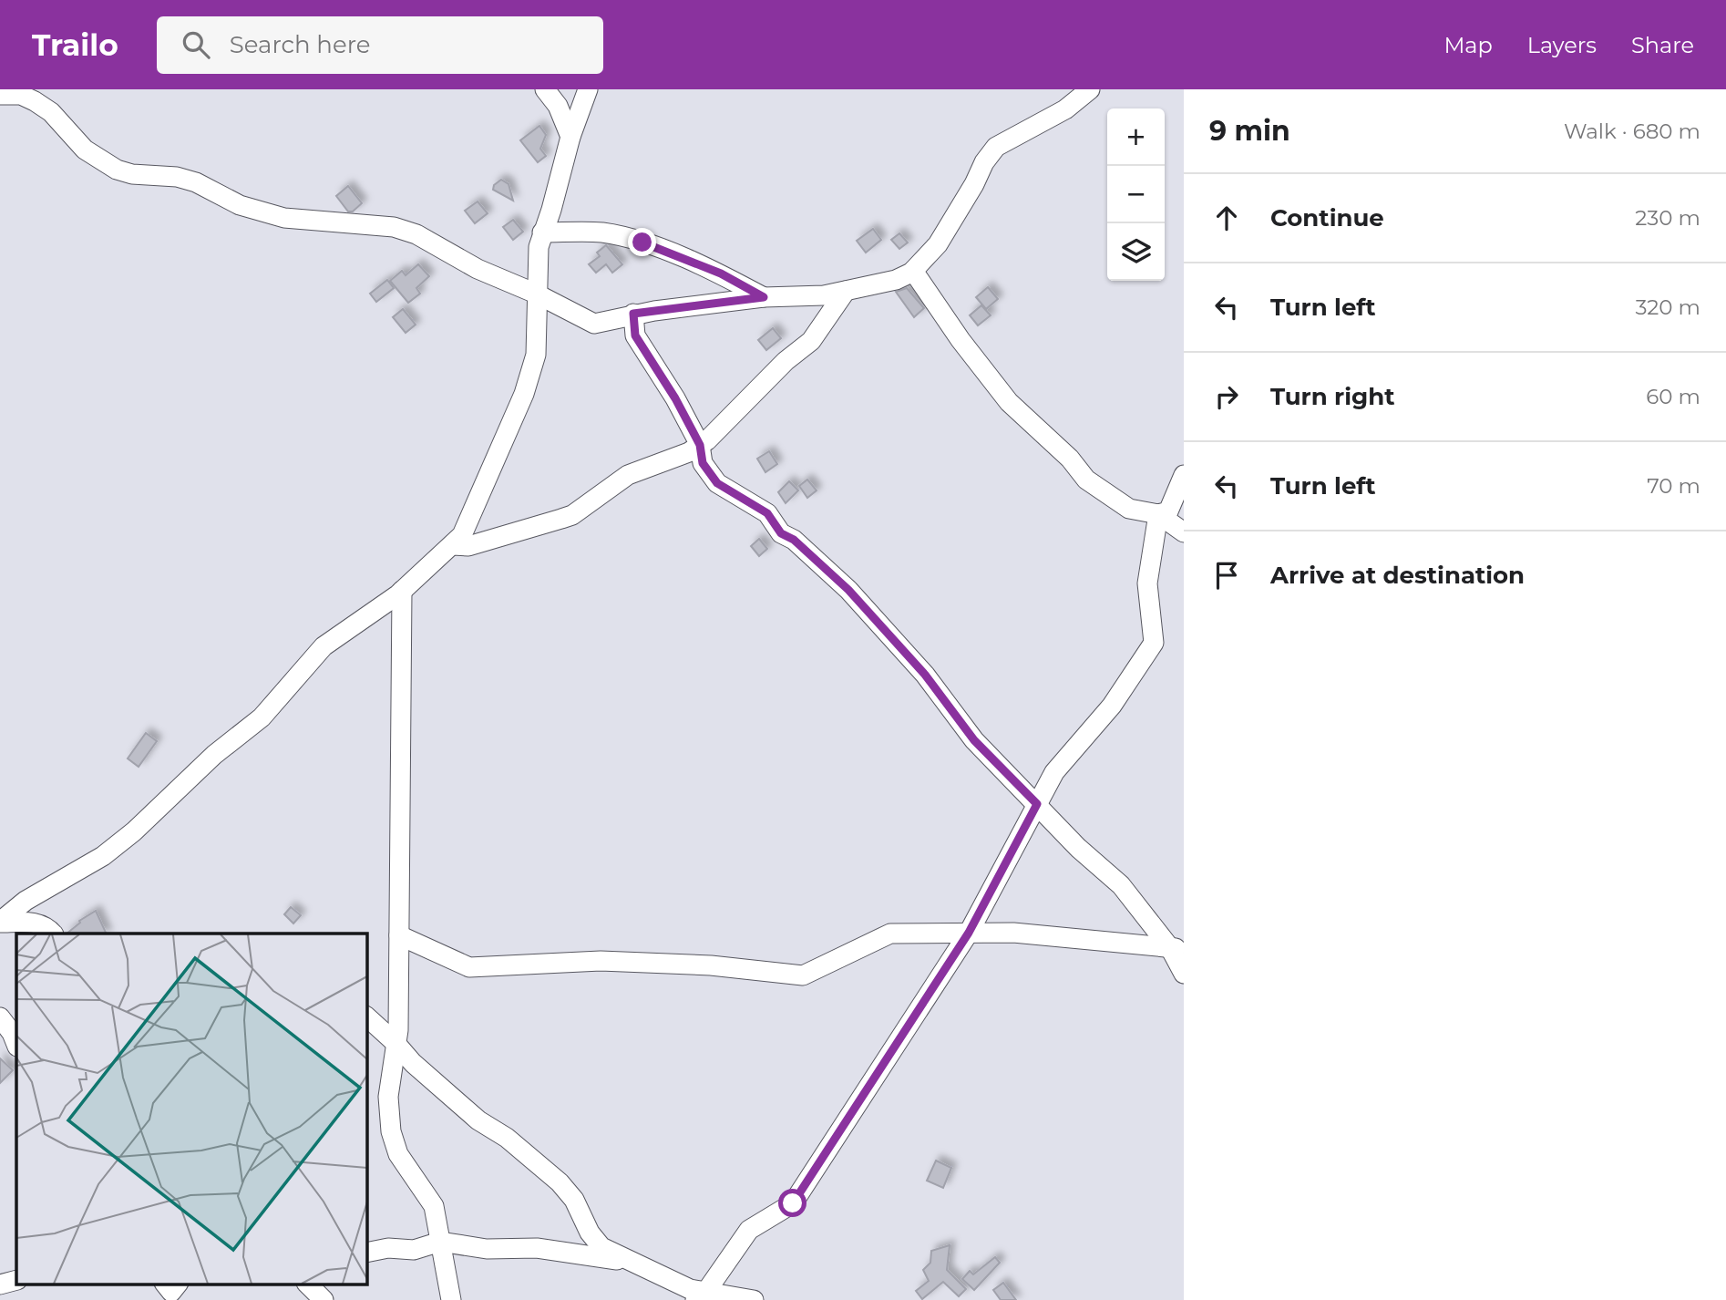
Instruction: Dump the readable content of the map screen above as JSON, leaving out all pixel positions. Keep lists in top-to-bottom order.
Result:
{
  "page": {
    "header": "Trailo",
    "search": "Search here",
    "nav": ["Map", "Layers", "Share"],
    "heading": ["9 min", "Walk · 680 m"],
    "map_buttons": ["+", "−"],
    "list": [
      ["Continue", "230 m"],
      ["Turn left", "320 m"],
      ["Turn right", "60 m"],
      ["Turn left", "70 m"],
      "Arrive at destination"
    ]
  }
}
